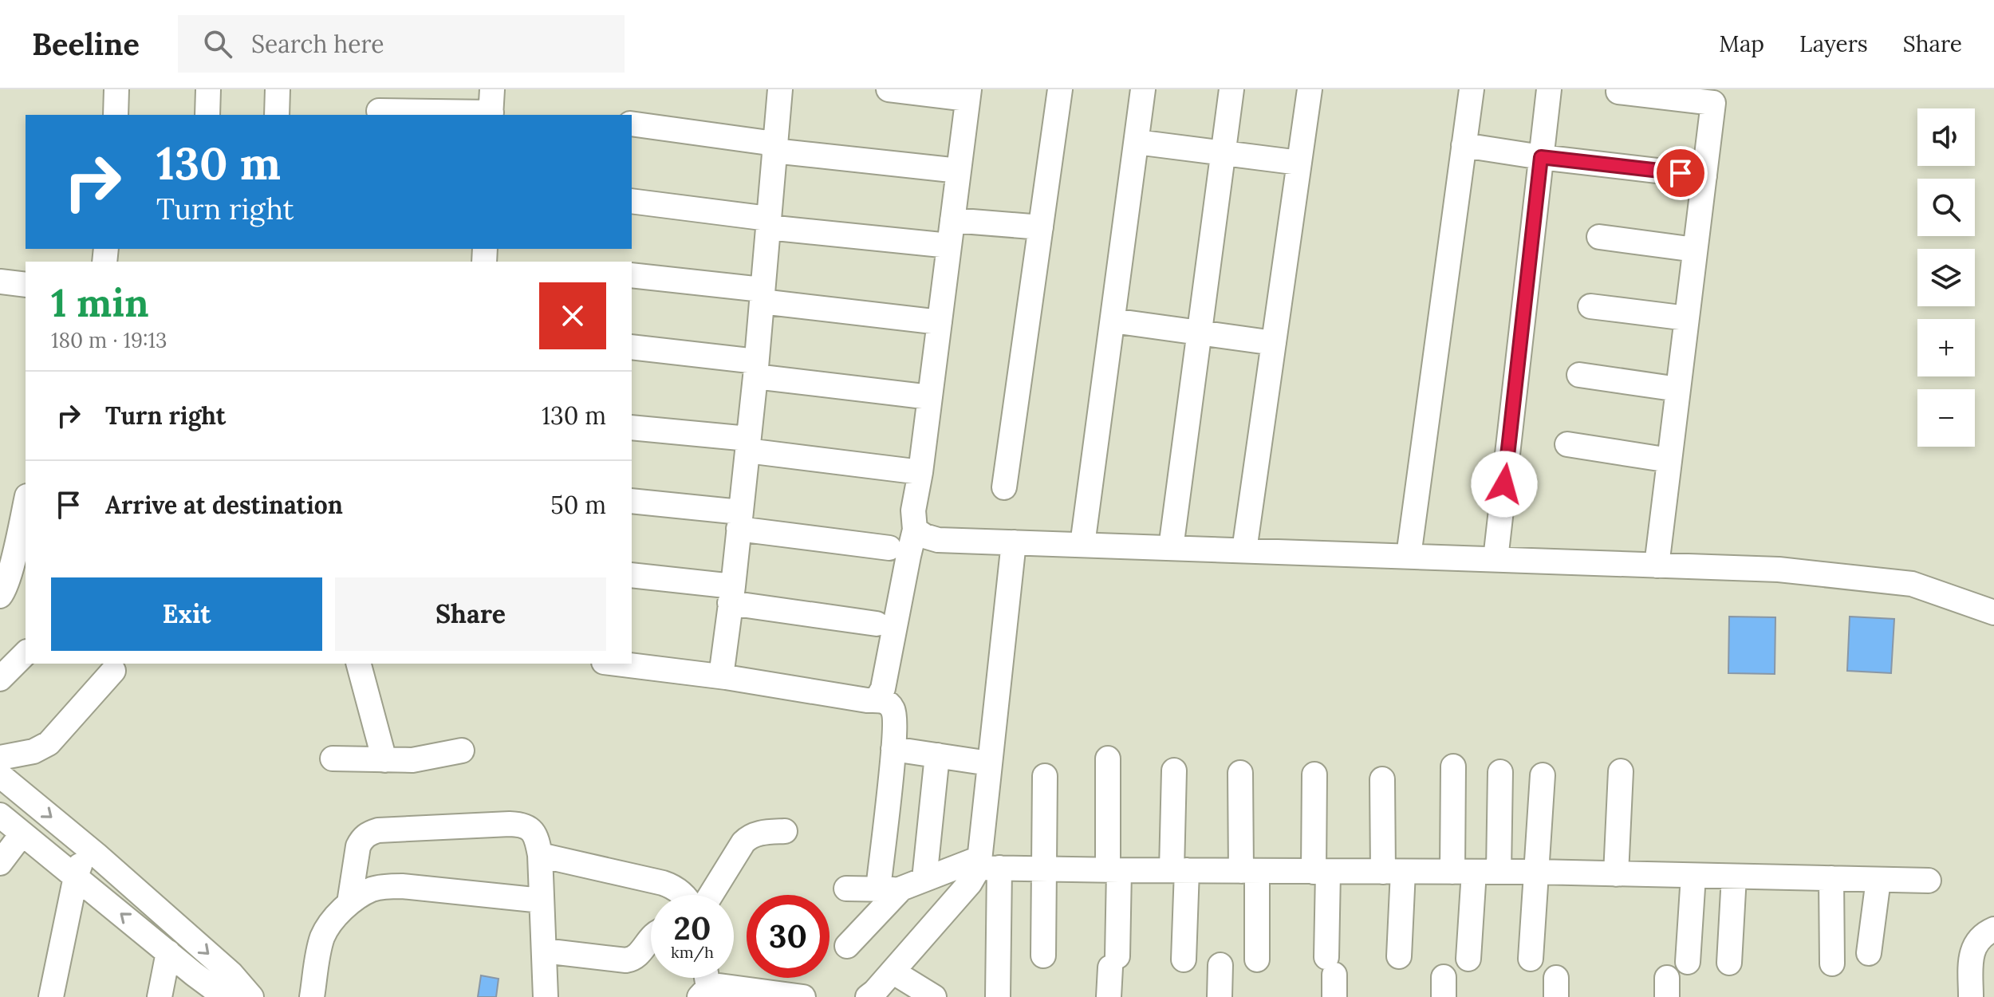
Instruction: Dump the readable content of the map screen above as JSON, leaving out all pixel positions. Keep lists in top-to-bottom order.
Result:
{
  "page": {
    "header": "Beeline",
    "search": "Search here",
    "nav": ["Map", "Layers", "Share"],
    "map_buttons": ["+", "−"],
    "turn": ["130 m", "Turn right"],
    "heading": ["1 min", "180 m · 19:13"],
    "list": [
      {
        "name": "Turn right",
        "value": "130 m"
      },
      {
        "name": "Arrive at destination",
        "value": "50 m"
      }
    ],
    "buttons": ["Exit", "Share"],
    "speed": "20 km/h",
    "limit": "30"
  }
}
